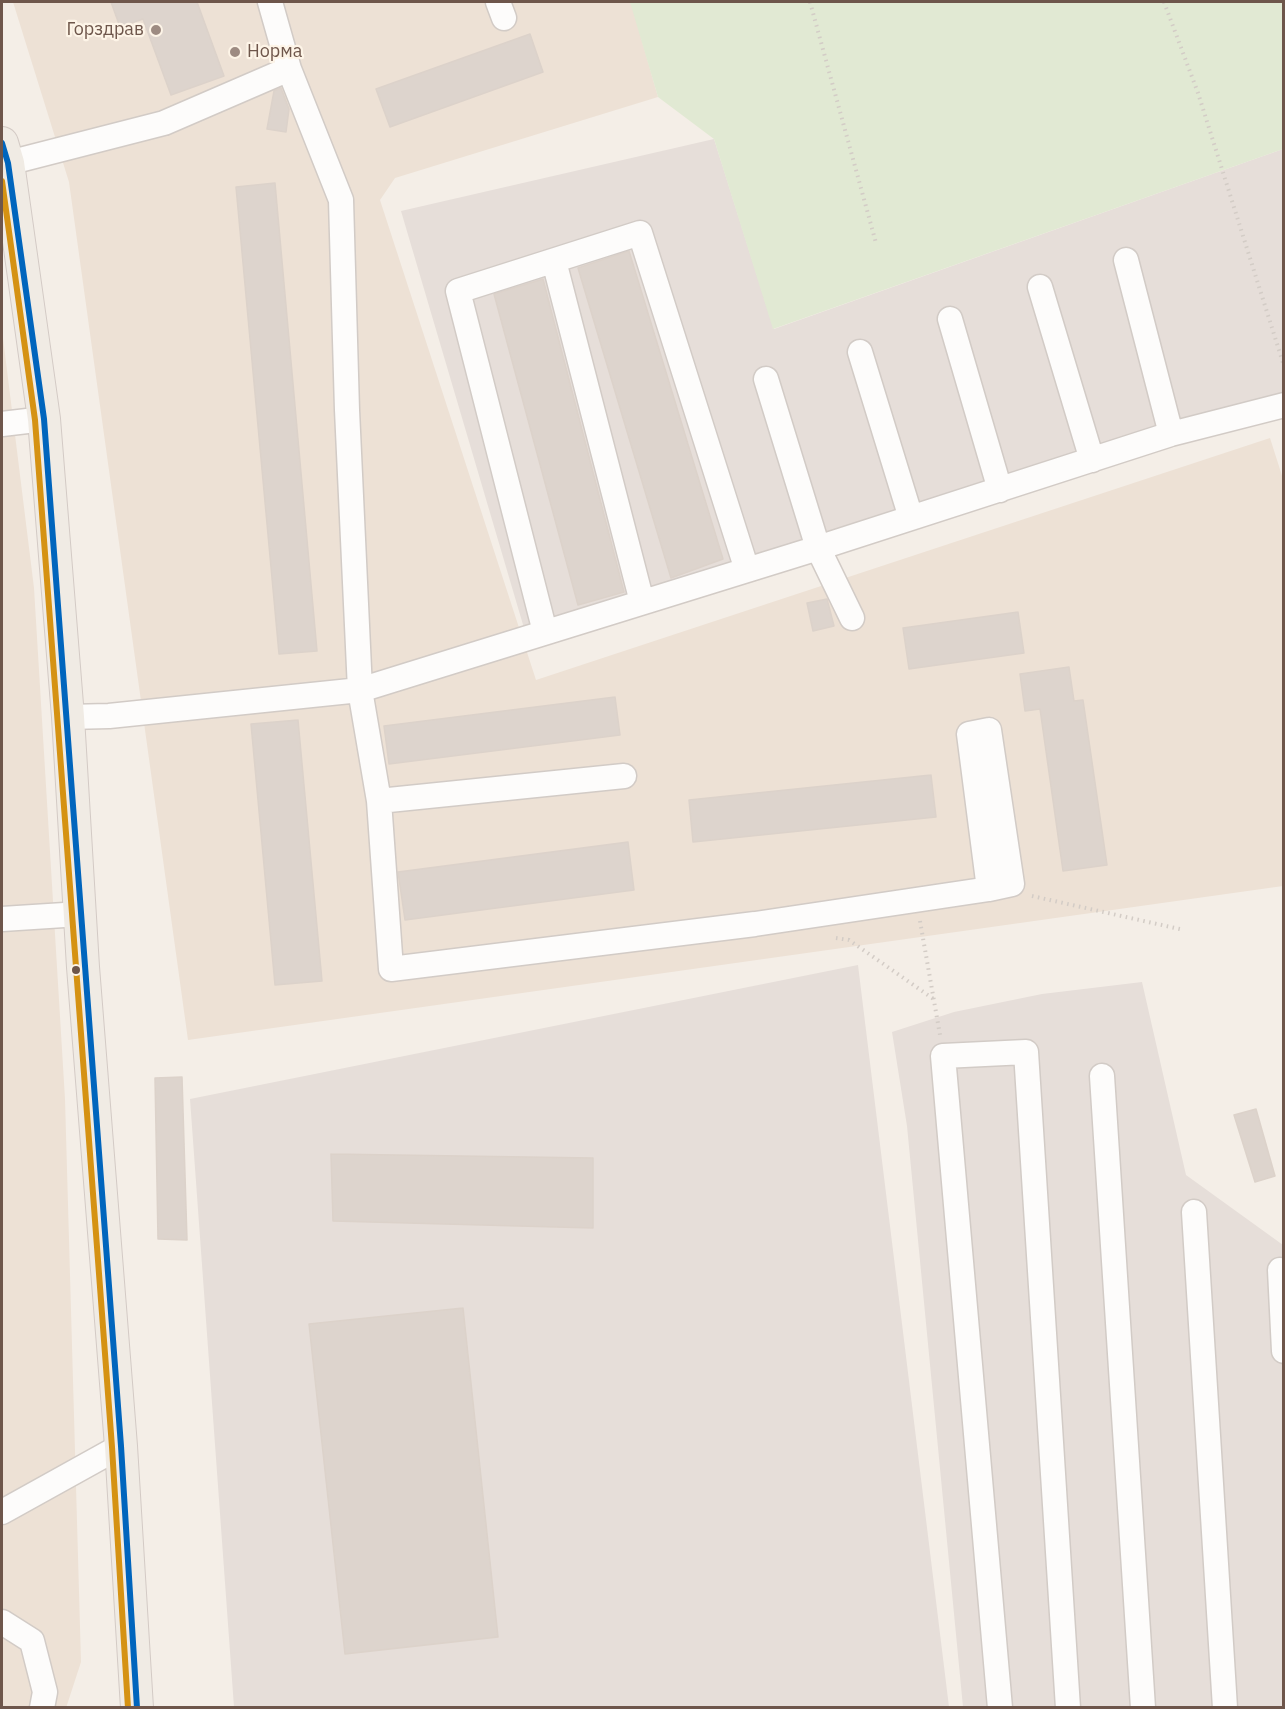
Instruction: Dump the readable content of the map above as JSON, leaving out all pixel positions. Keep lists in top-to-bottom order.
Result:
{
  "places": ["Горздрав", "Норма"]
}
